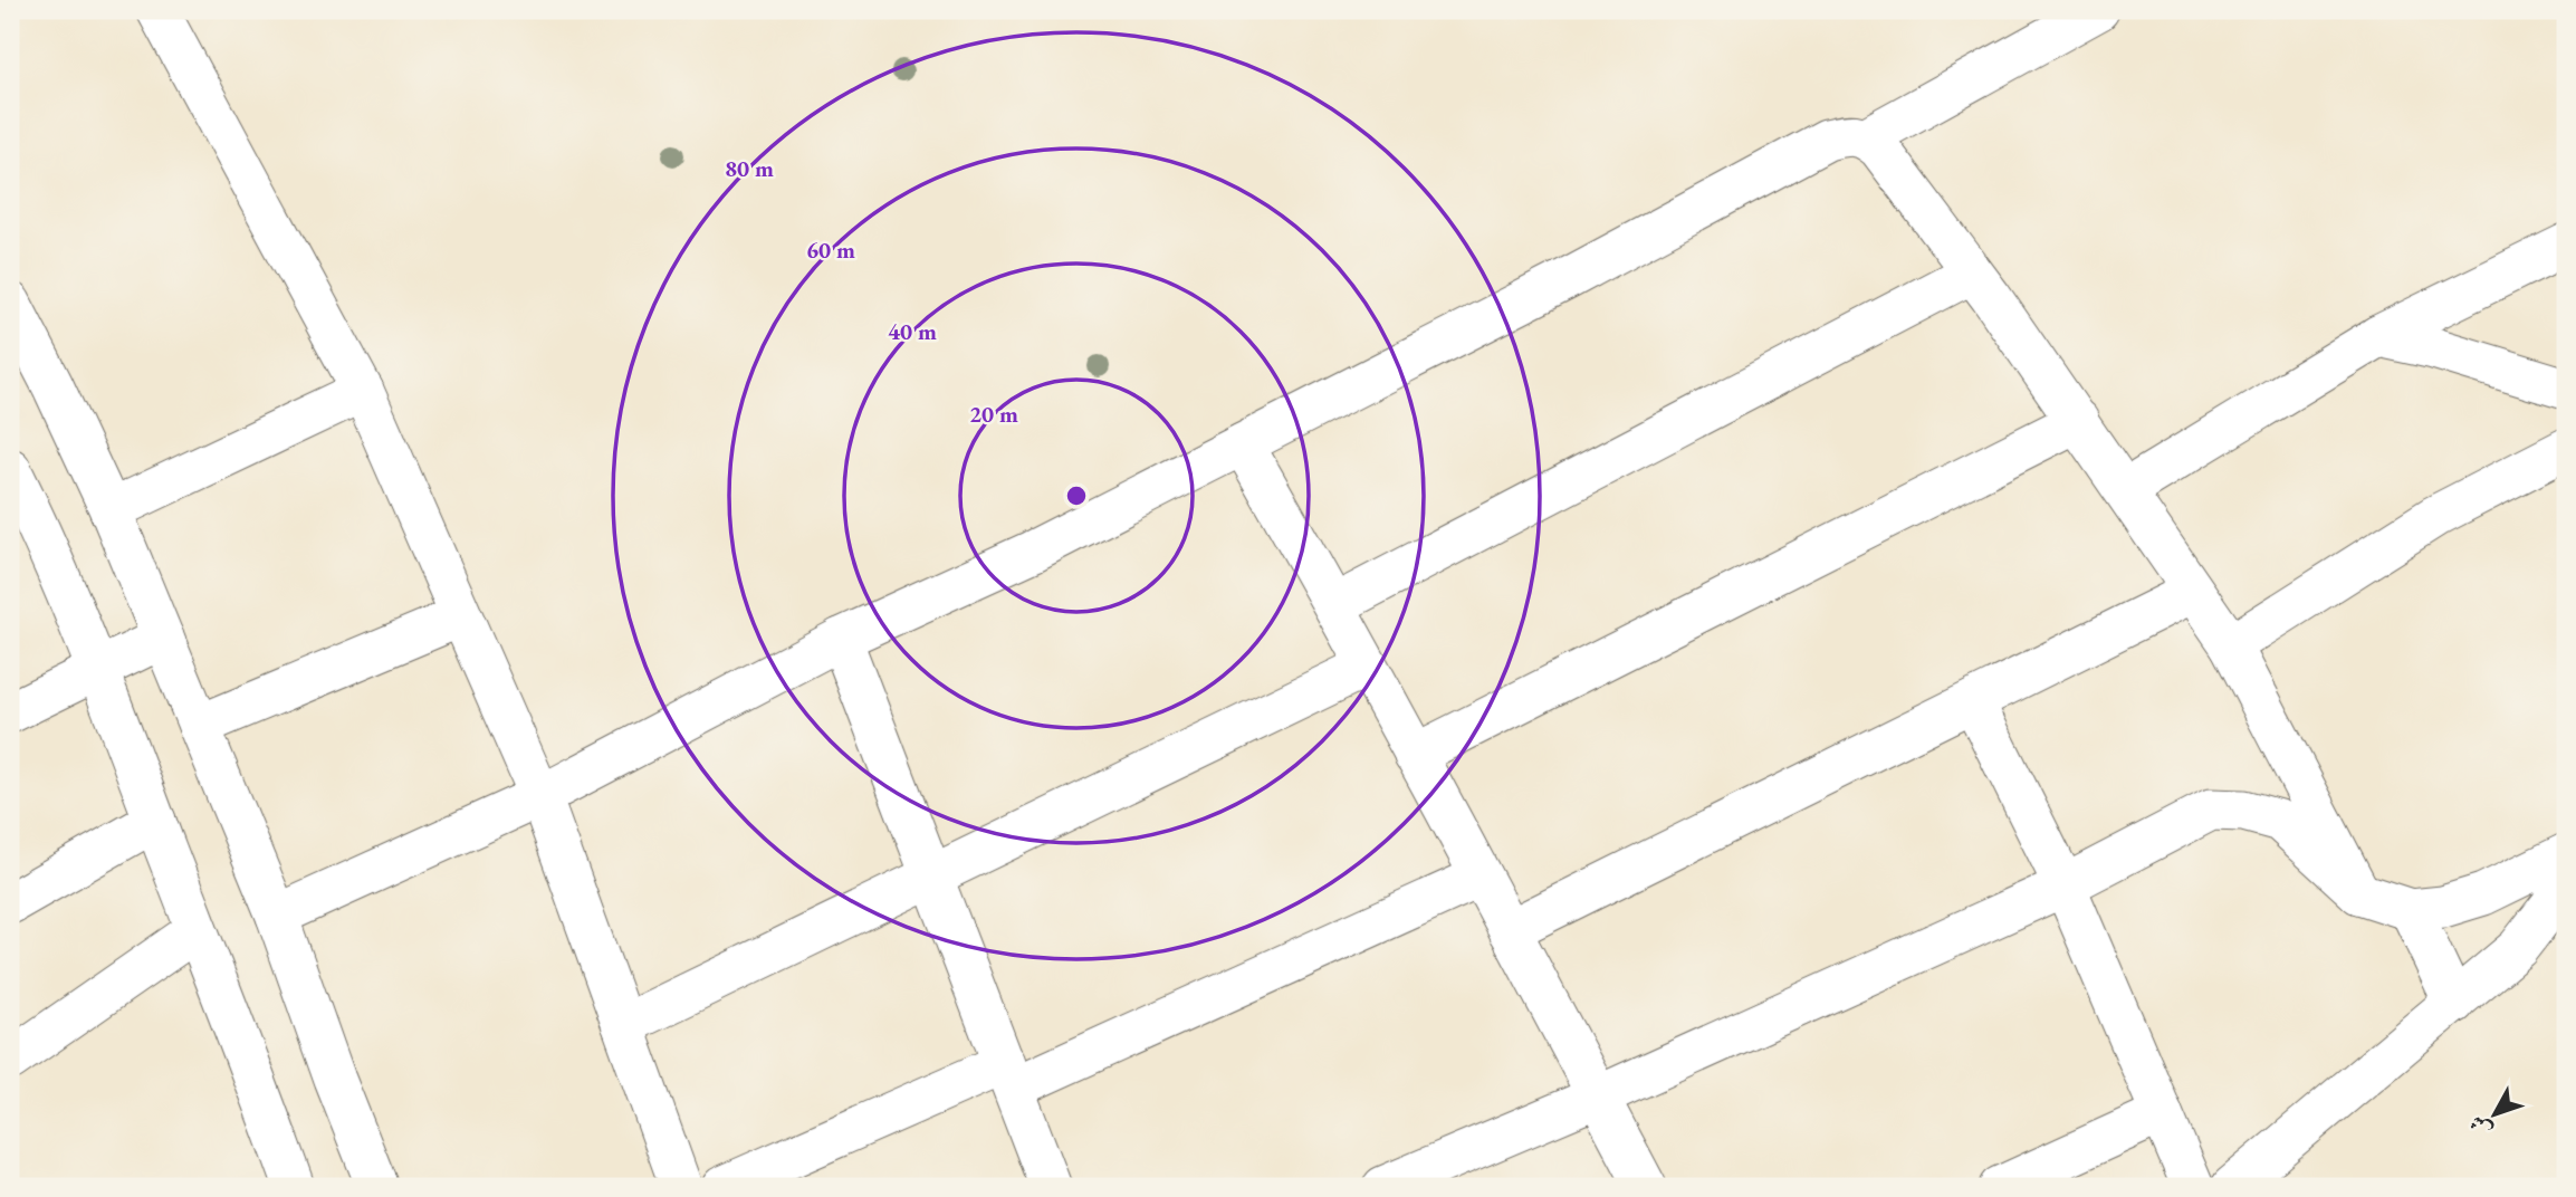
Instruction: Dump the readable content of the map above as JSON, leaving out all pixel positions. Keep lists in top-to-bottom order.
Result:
{
  "north": "bottom left",
  "rings": [
    "80 m",
    "60 m",
    "40 m",
    "20 m"
  ]
}
